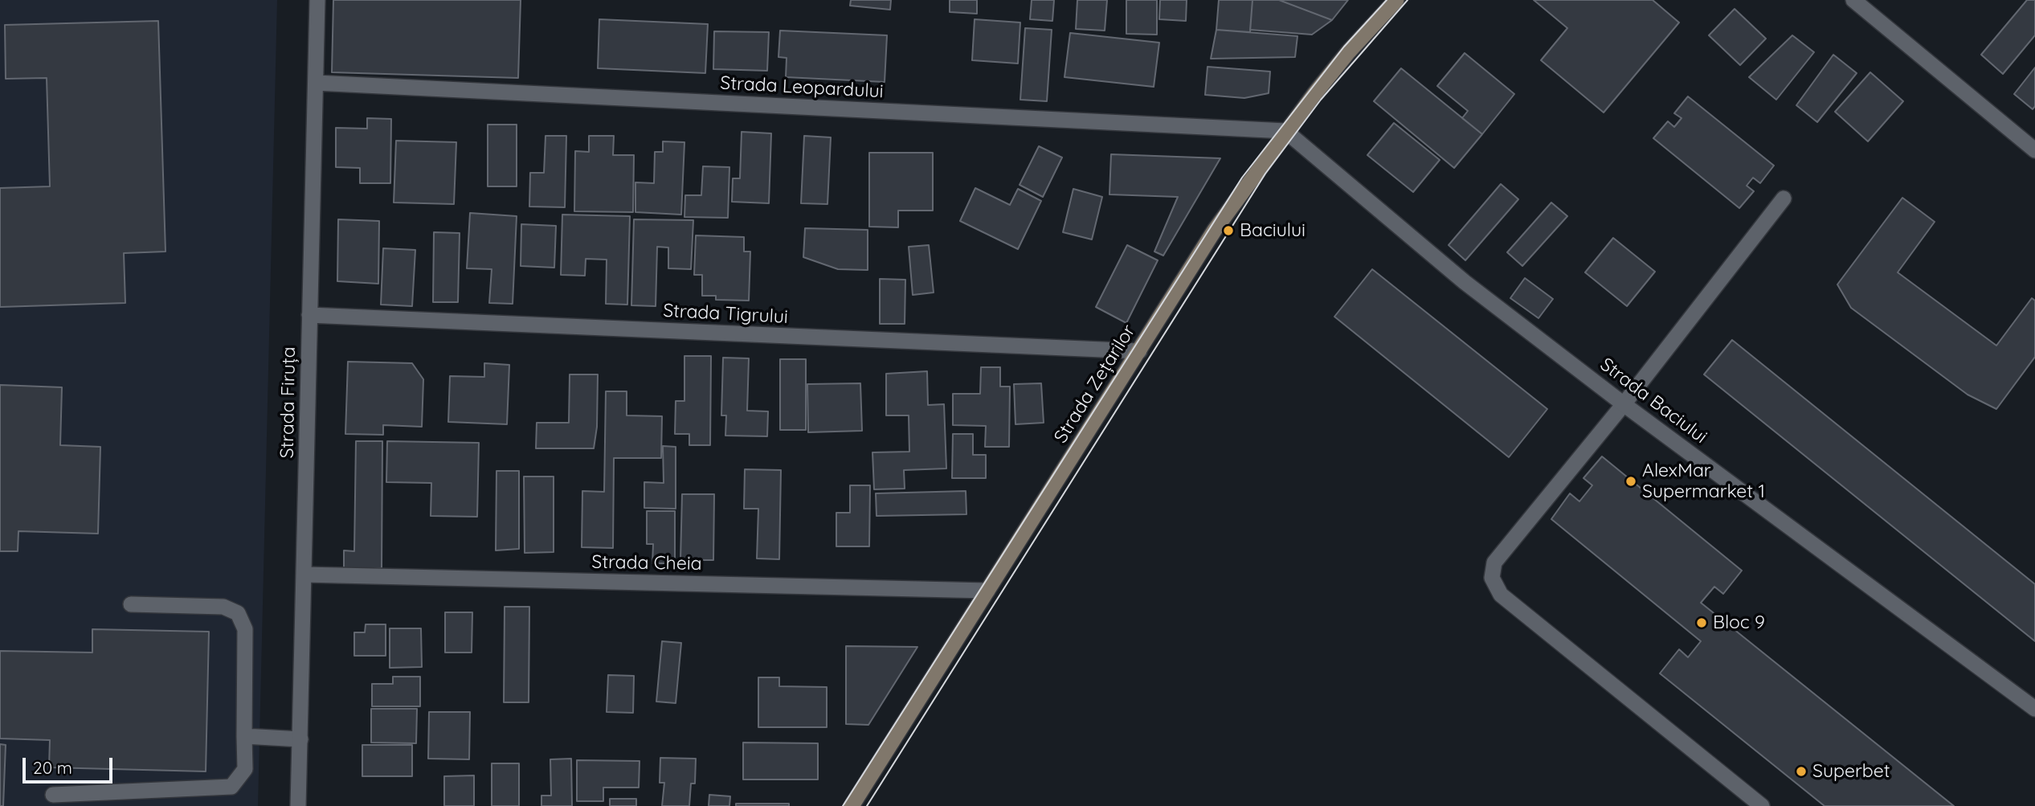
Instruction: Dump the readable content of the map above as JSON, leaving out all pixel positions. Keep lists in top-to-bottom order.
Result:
{
  "streets": {
    "main road": ["Strada Zețarilor"],
    "street": [
      "Strada Leopardului",
      "Strada Tigrului",
      "Strada Baciului",
      "Strada Firuța",
      "Strada Cheia"
    ]
  },
  "crossings": [
    ["Strada Leopardului", "Strada Zețarilor"],
    ["Strada Leopardului", "Strada Baciului"],
    ["Strada Leopardului", "Strada Firuța"],
    ["Strada Tigrului", "Strada Zețarilor"],
    ["Strada Tigrului", "Strada Firuța"],
    ["Strada Zețarilor", "Strada Baciului"],
    ["Strada Zețarilor", "Strada Cheia"],
    ["Strada Firuța", "Strada Cheia"]
  ],
  "places": [
    "Baciului",
    "AlexMar Supermarket 1",
    "Bloc 9",
    "Superbet"
  ],
  "scale_bar": "20 m"
}
